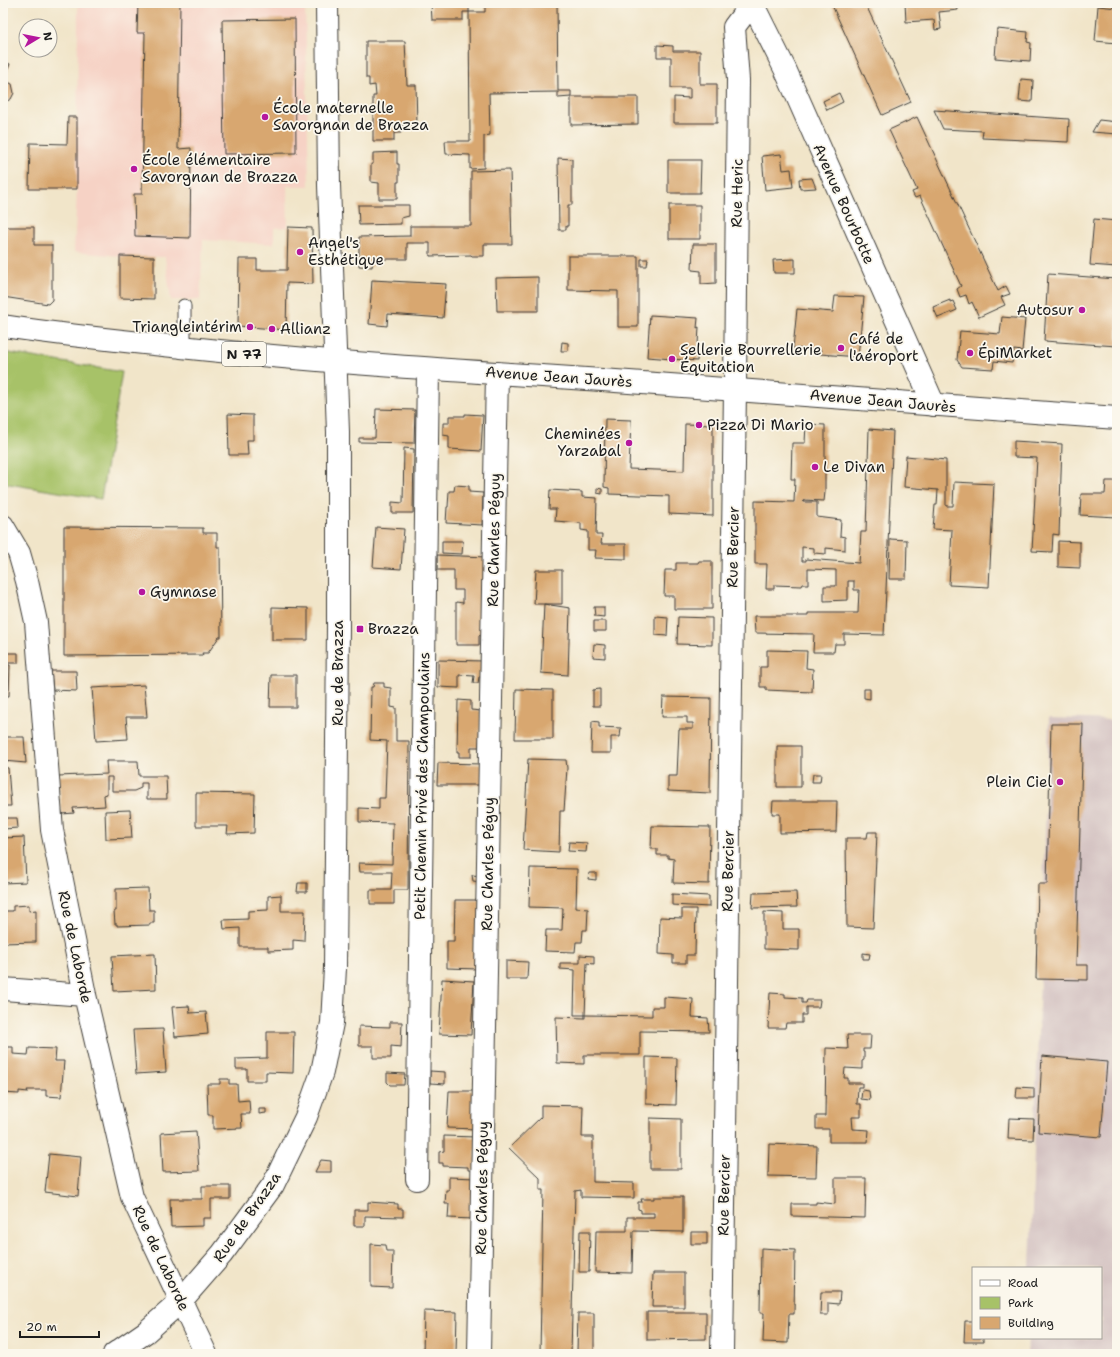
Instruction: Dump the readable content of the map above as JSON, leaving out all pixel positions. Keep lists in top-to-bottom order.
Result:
{
  "streets": {
    "street": [
      "Rue Heric",
      "Avenue Bourbotte",
      "N 77",
      "Avenue Jean Jaurès",
      "Rue Charles Péguy",
      "Rue Bercier",
      "Rue de Brazza",
      "Petit Chemin Privé des Champoulains",
      "Rue de Laborde"
    ]
  },
  "crossings": [
    ["Rue Heric", "Avenue Bourbotte"],
    ["Rue Heric", "Avenue Jean Jaurès"],
    ["Rue Heric", "Rue Bercier"],
    ["Avenue Bourbotte", "Avenue Jean Jaurès"],
    ["Avenue Jean Jaurès", "Rue Charles Péguy"],
    ["Avenue Jean Jaurès", "Rue Bercier"],
    ["Avenue Jean Jaurès", "Rue de Brazza"],
    ["Avenue Jean Jaurès", "Petit Chemin Privé des Champoulains"],
    ["Rue de Brazza", "Rue de Laborde"]
  ],
  "places": {
    "other": [
      "École maternelle Savorgnan de Brazza",
      "École élémentaire Savorgnan de Brazza",
      "Angel's Esthétique",
      "Autosur",
      "Triangleintérim",
      "Allianz",
      "Café de l'aéroport",
      "ÉpiMarket",
      "Sellerie Bourrellerie Équitation",
      "Pizza Di Mario",
      "Cheminées Yarzabal",
      "Le Divan",
      "Gymnase",
      "Plein Ciel"
    ],
    "transit": ["Brazza"]
  },
  "legend": ["Road", "Park", "Building"],
  "scale_bar": "20 m",
  "north": "right"
}
